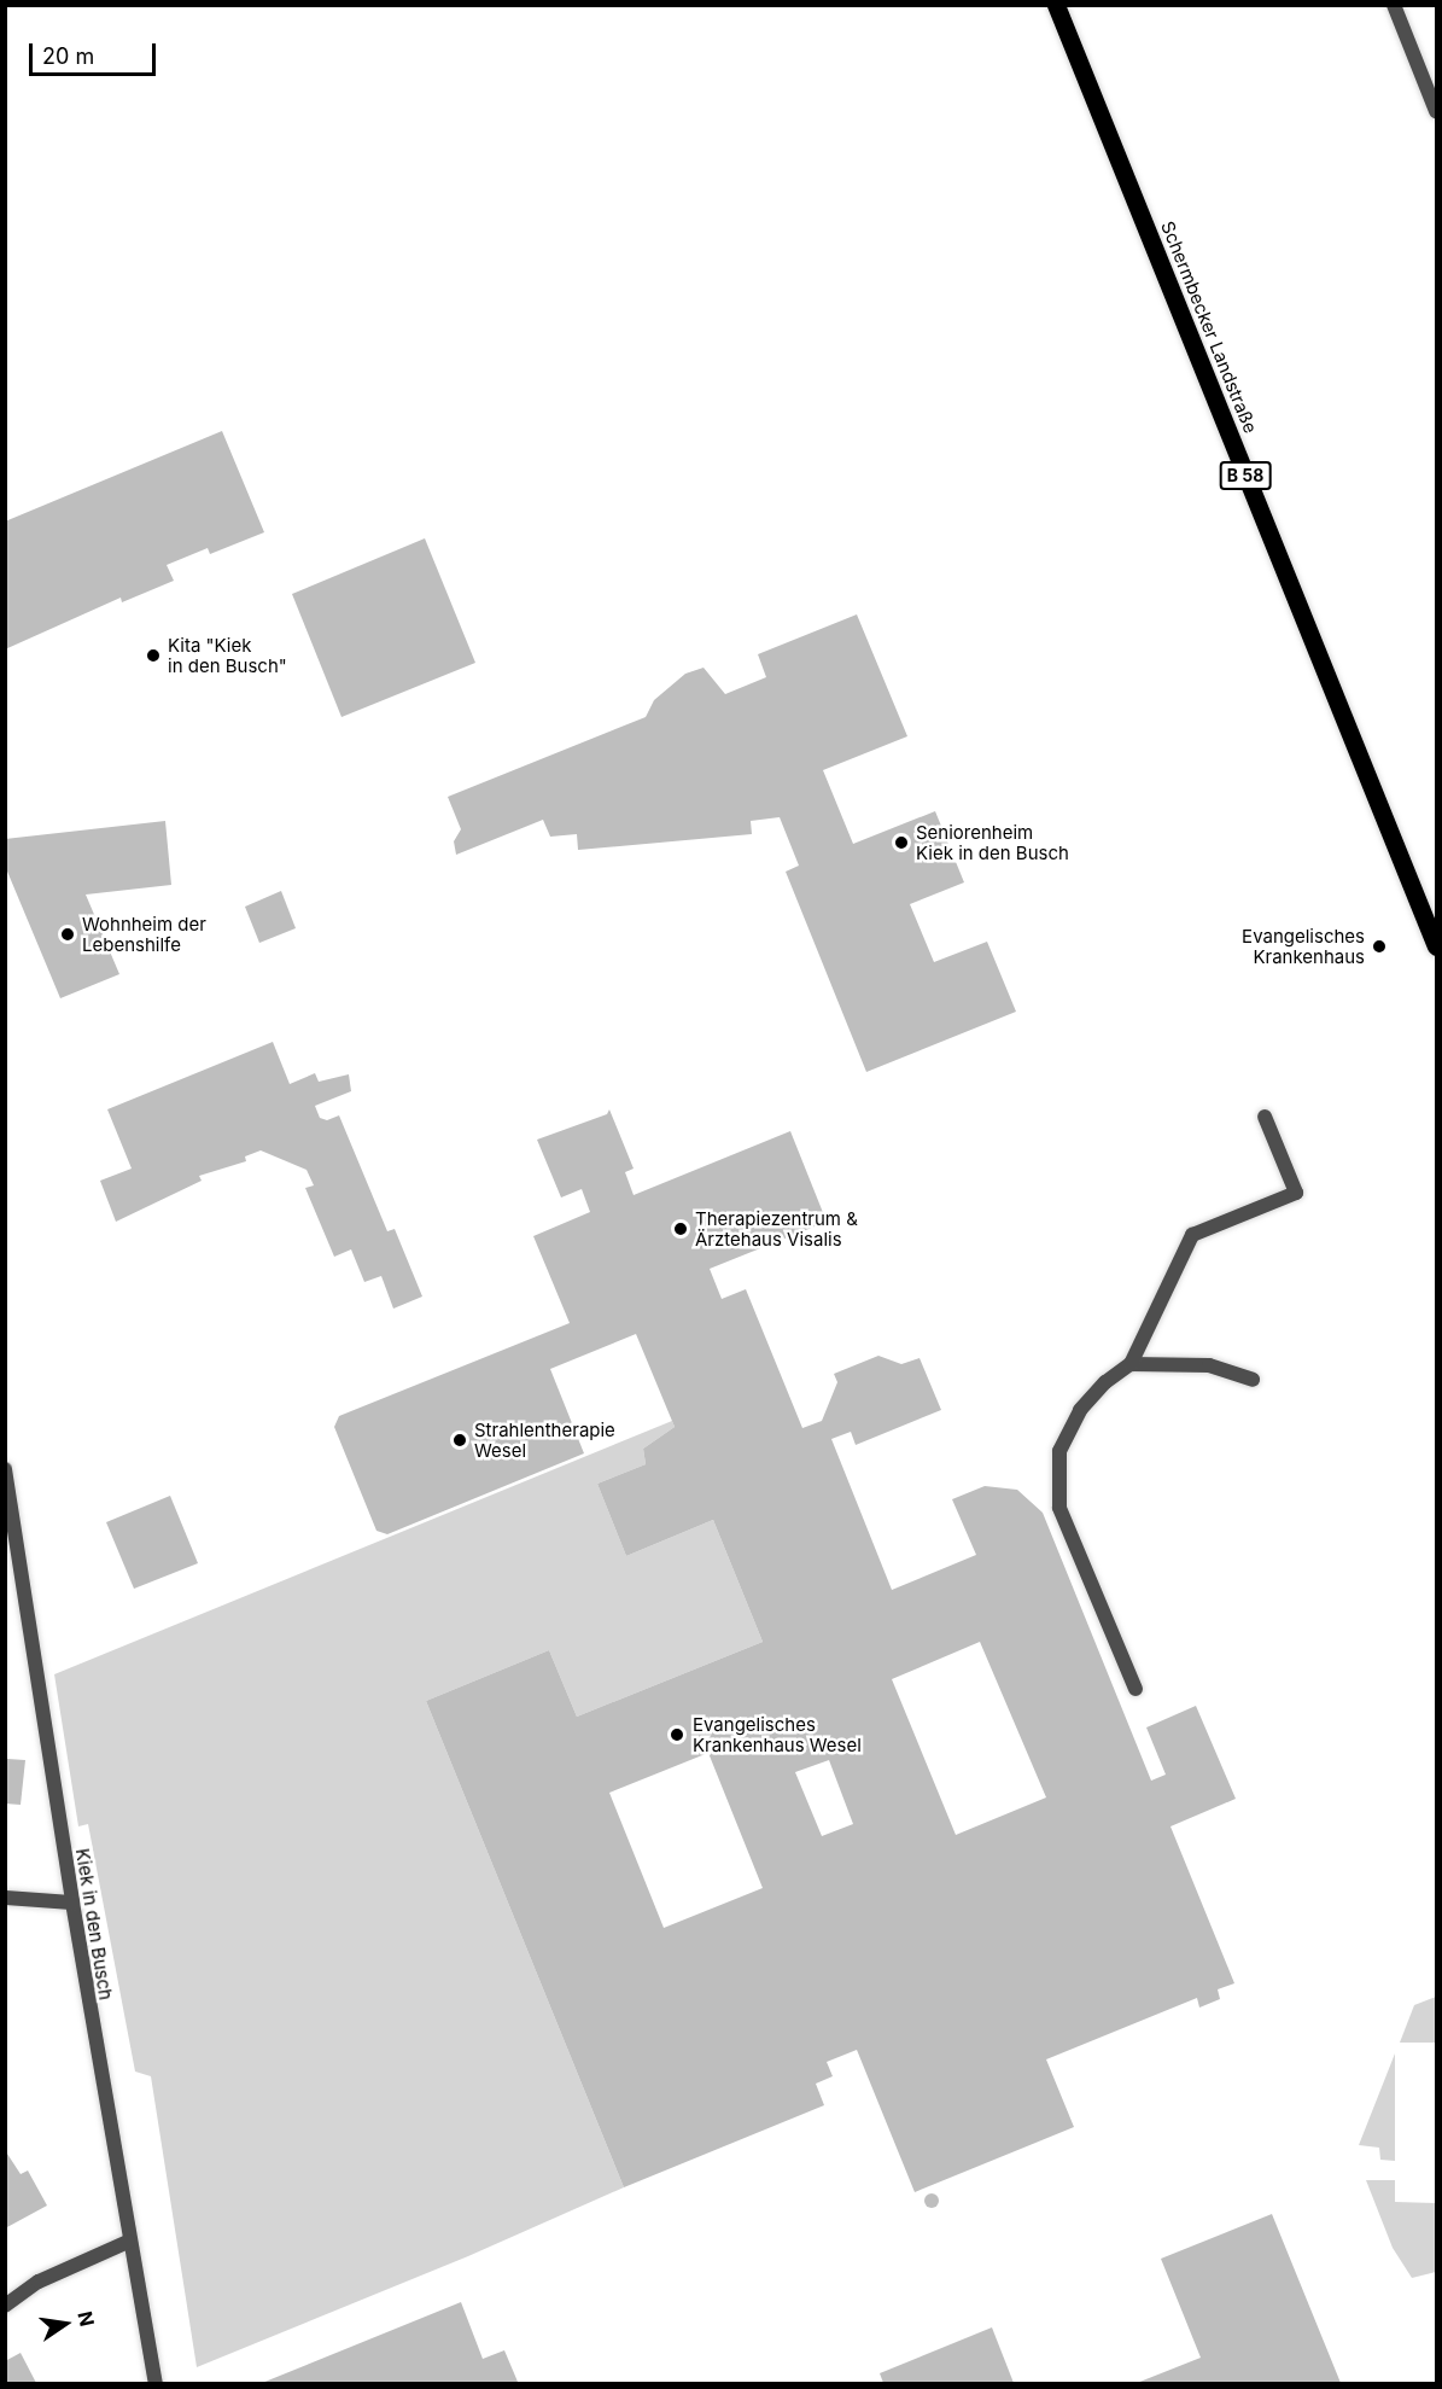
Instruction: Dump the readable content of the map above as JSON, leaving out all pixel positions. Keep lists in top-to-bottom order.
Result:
{
  "streets": {
    "main road": ["Schermbecker Landstraße", "B 58"],
    "street": ["Kiek in den Busch"]
  },
  "places": [
    "Kita \"Kiek in den Busch\"",
    "Seniorenheim Kiek in den Busch",
    "Wohnheim der Lebenshilfe",
    "Evangelisches Krankenhaus",
    "Therapiezentrum & Ärztehaus Visalis",
    "Strahlentherapie Wesel",
    "Evangelisches Krankenhaus Wesel"
  ],
  "scale_bar": "20 m",
  "north": "right"
}
